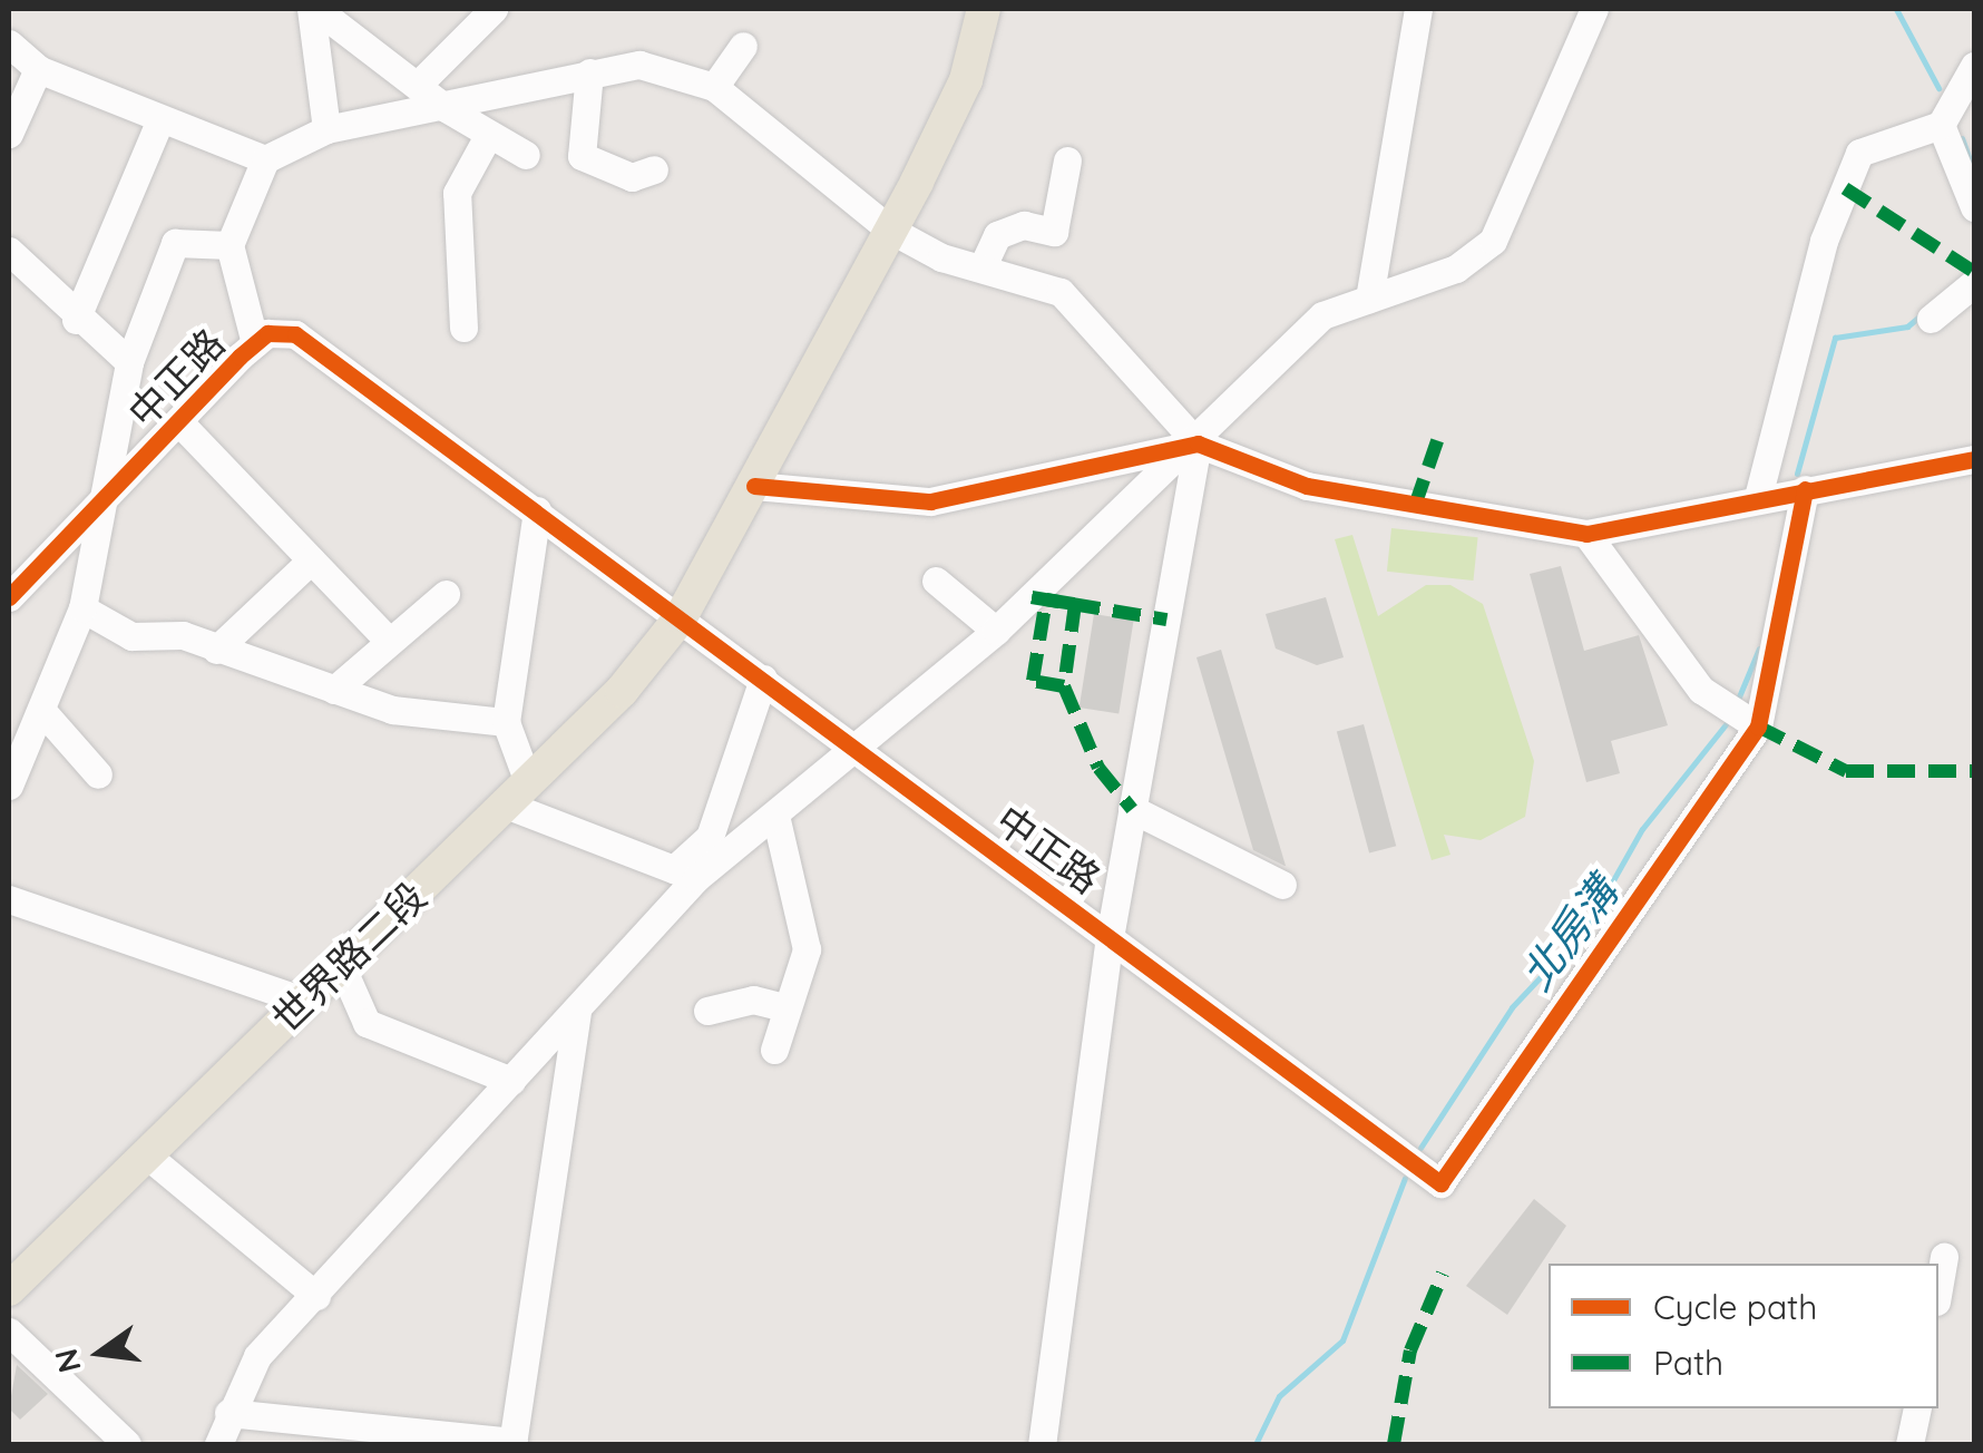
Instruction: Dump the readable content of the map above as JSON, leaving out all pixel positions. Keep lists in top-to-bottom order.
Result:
{
  "streets": {
    "main road": ["世界路二段"],
    "street": ["中正路"]
  },
  "crossings": [
    ["中正路", "世界路二段"]
  ],
  "water": ["北房溝"],
  "legend": ["Cycle path", "Path"],
  "north": "left"
}
